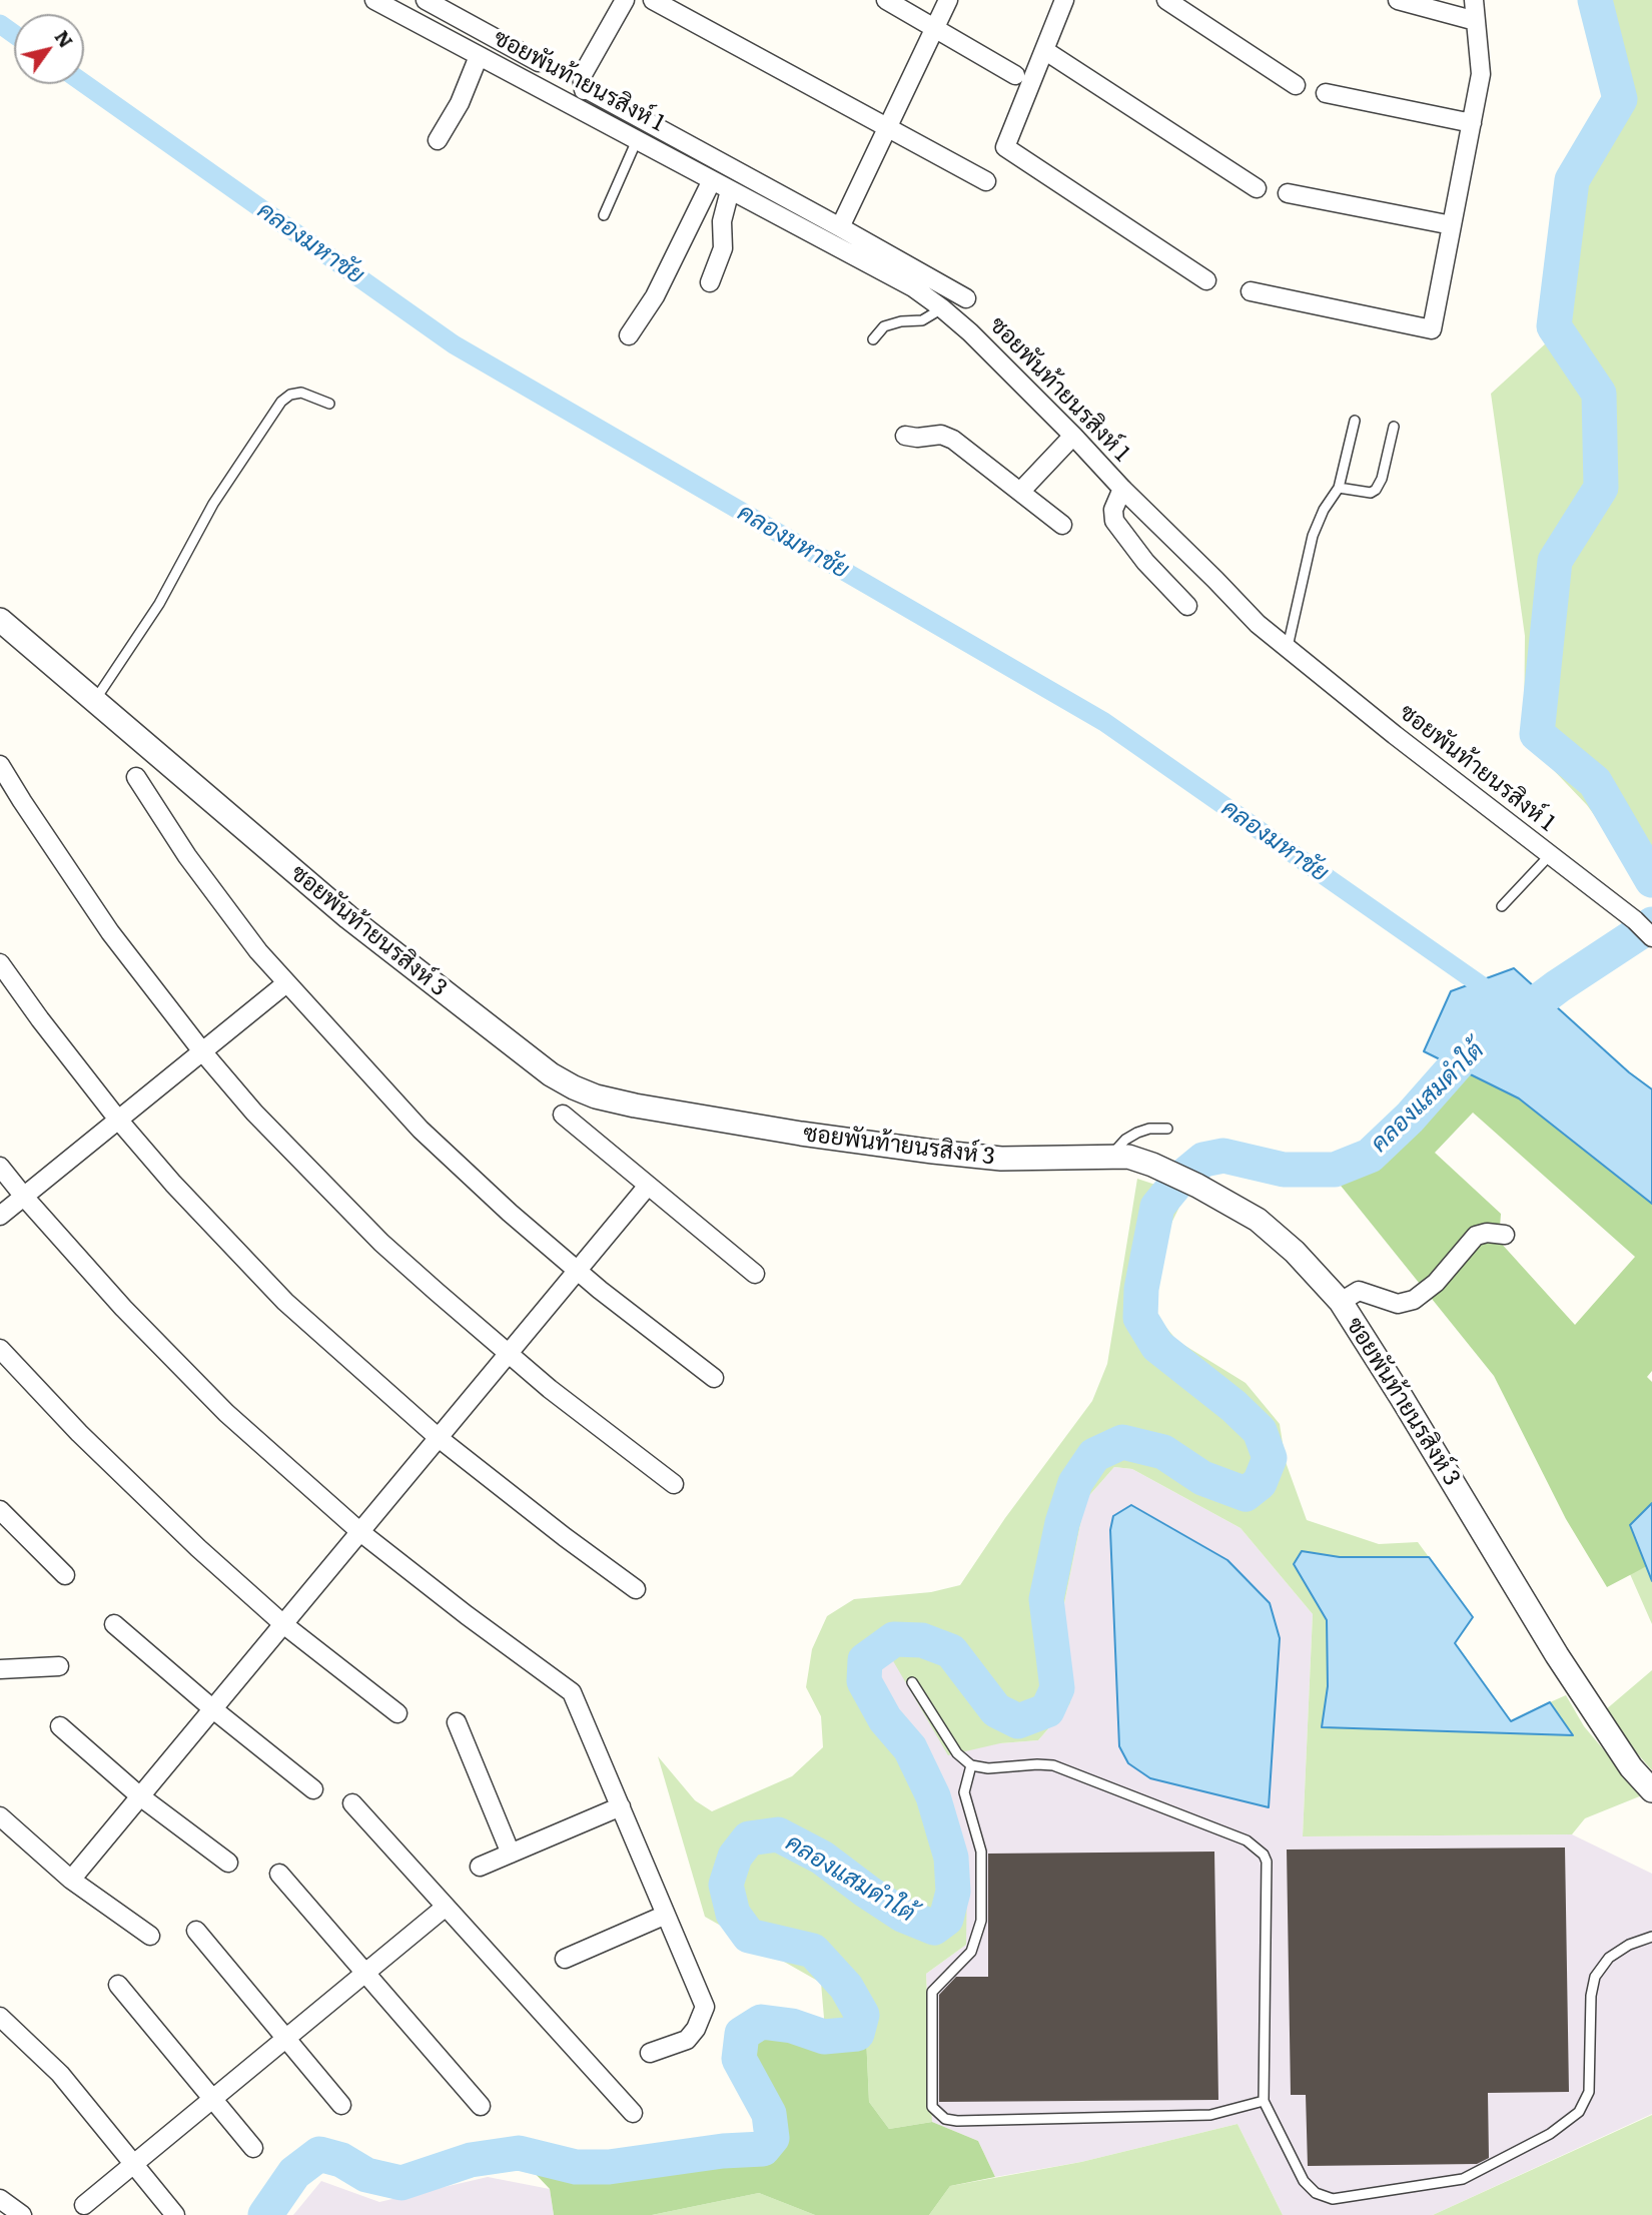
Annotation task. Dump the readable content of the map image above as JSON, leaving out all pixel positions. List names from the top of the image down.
{
  "streets": {
    "street": ["ซอยพันท้ายนรสิงห์ 1", "ซอยพันท้ายนรสิงห์ 3"]
  },
  "water": ["คลองมหาชัย", "คลองแสมดำใต้"],
  "north": "top right"
}
